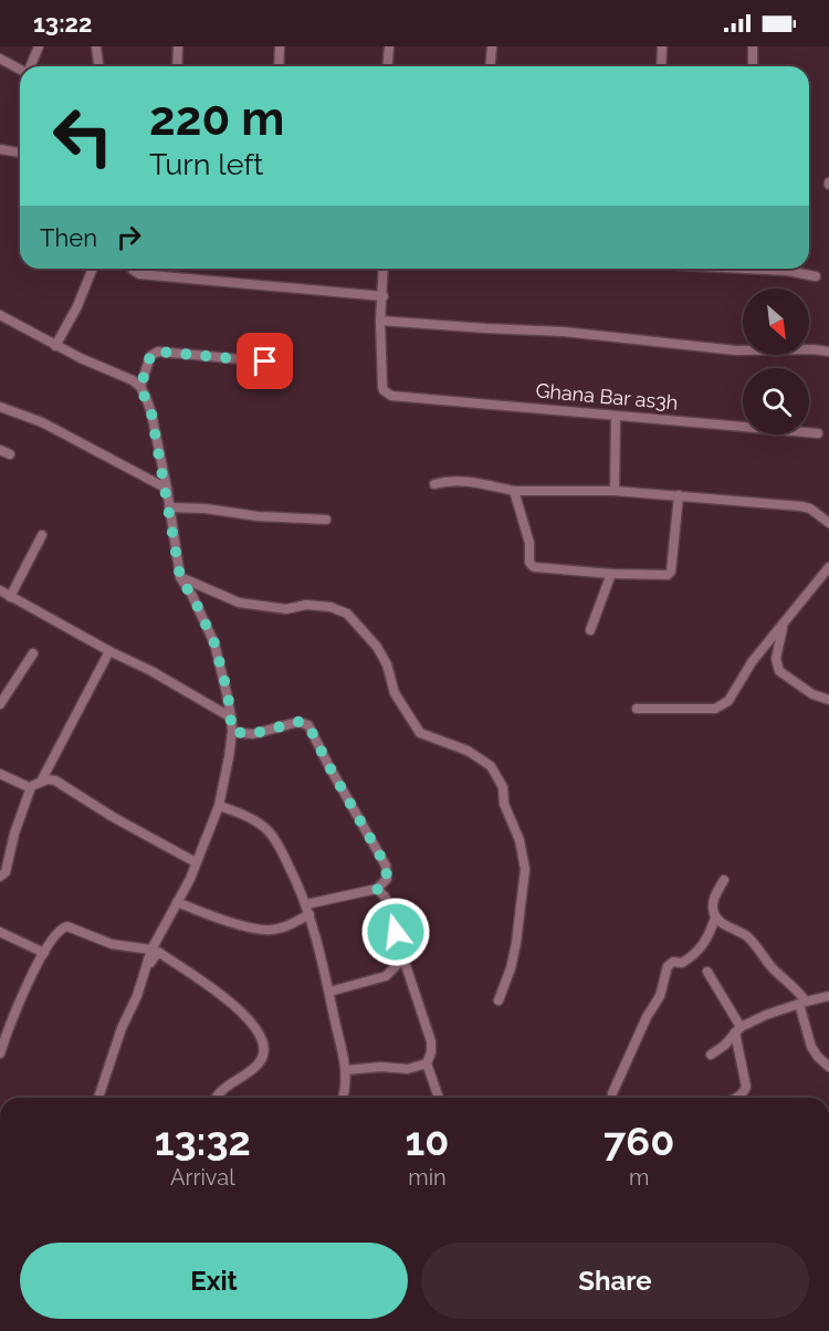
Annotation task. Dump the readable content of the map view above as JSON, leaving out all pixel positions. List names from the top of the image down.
{
  "streets": {
    "street": ["Ghana Bar as3h"]
  },
  "north": "bottom right",
  "page": {
    "status": "13:22",
    "turn": ["220 m", "Turn left"],
    "then": "Then",
    "eta": [
      "13:32",
      "Arrival",
      "10",
      "min",
      "760",
      "m"
    ],
    "buttons": ["Exit", "Share"]
  }
}
